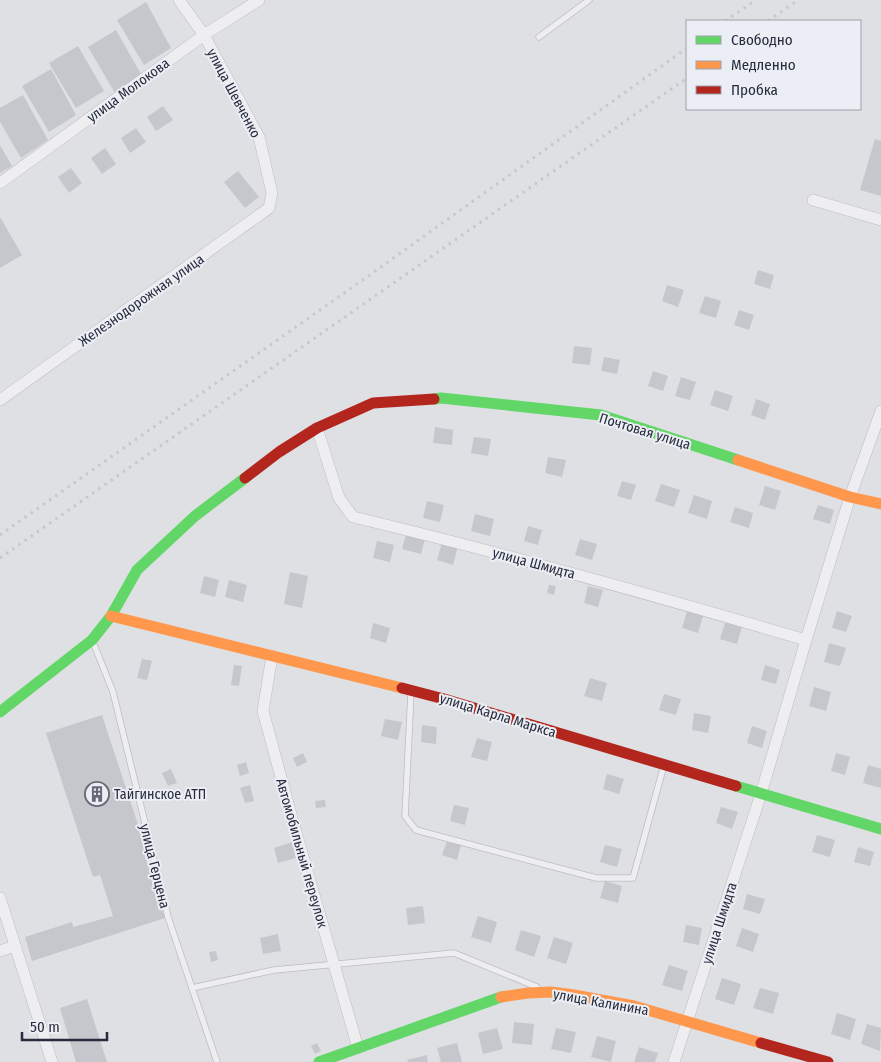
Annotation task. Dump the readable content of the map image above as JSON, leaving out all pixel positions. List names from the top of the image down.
{
  "streets": {
    "street": [
      "улица Молокова",
      "улица Шевченко",
      "Железнодорожная улица",
      "Почтовая улица",
      "улица Шмидта",
      "улица Карла Маркса",
      "Автомобильный переулок",
      "улица Калинина"
    ],
    "lane": ["улица Герцена"]
  },
  "crossings": [
    ["улица Молокова", "улица Шевченко"],
    ["улица Шевченко", "Железнодорожная улица"],
    ["Почтовая улица", "улица Шмидта"],
    ["Почтовая улица", "улица Карла Маркса"],
    ["Почтовая улица", "улица Герцена"],
    ["улица Шмидта", "улица Карла Маркса"],
    ["улица Шмидта", "улица Калинина"],
    ["улица Карла Маркса", "Автомобильный переулок"],
    ["Автомобильный переулок", "улица Калинина"]
  ],
  "places": {
    "building": ["Тайгинское АТП"]
  },
  "legend": ["Свободно", "Медленно", "Пробка"],
  "scale_bar": "50 m"
}
